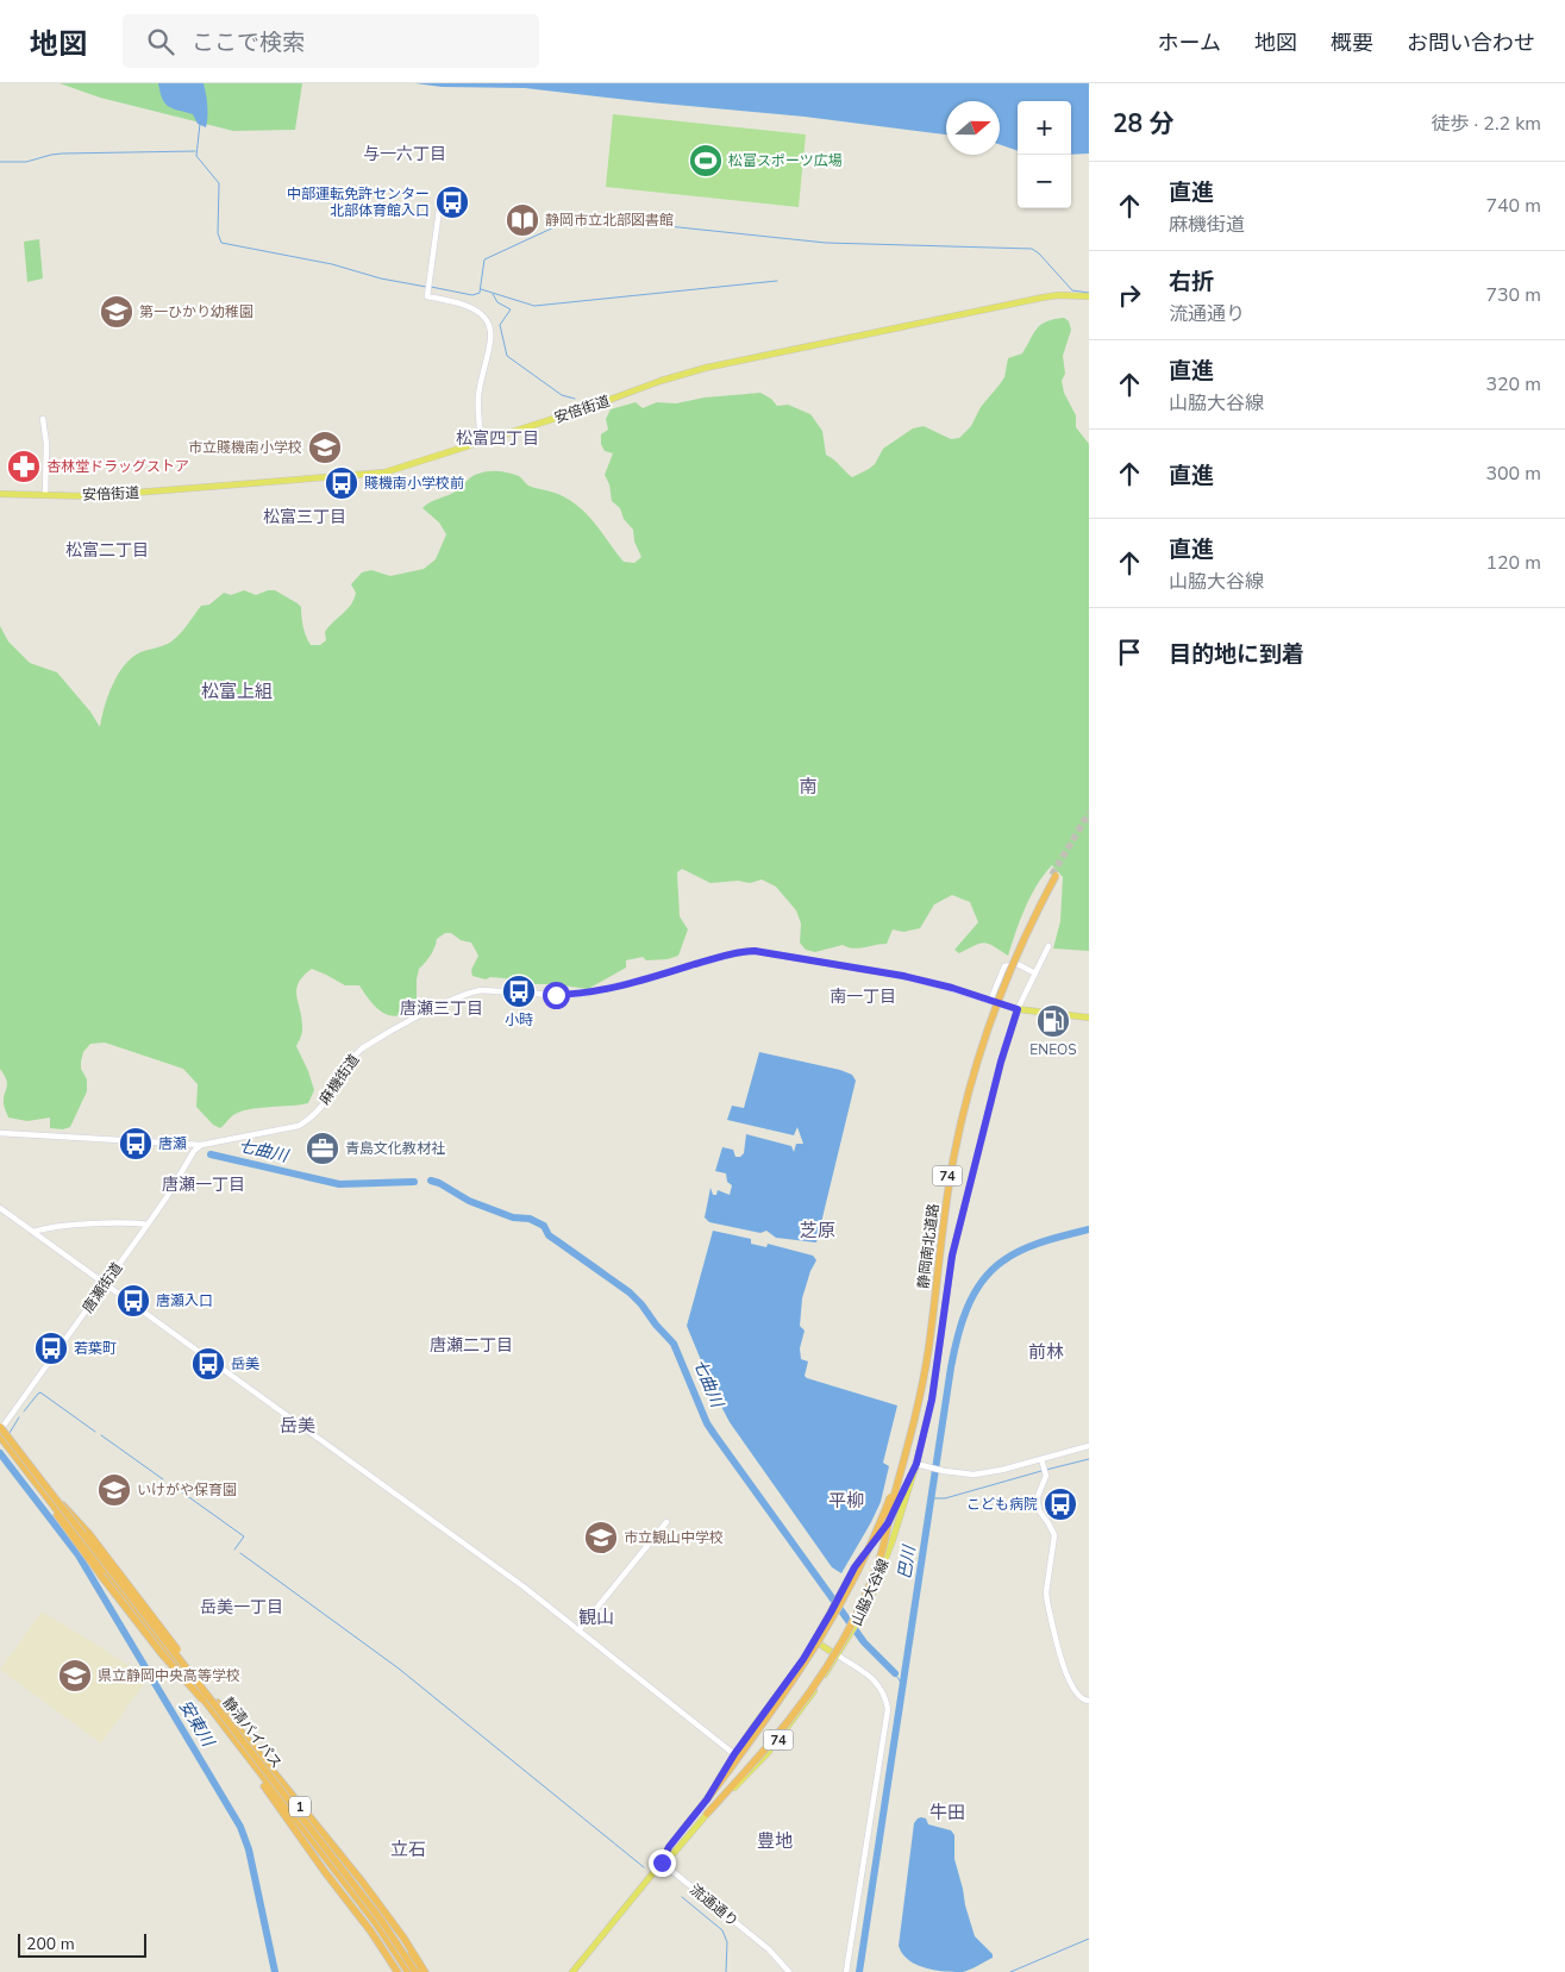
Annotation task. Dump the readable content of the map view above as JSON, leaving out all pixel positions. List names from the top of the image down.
{
  "streets": {
    "highway": [
      "74",
      "静岡南北道路",
      "静清バイパス",
      "1"
    ],
    "main road": ["安倍街道", "麻機街道", "山脇大谷線"],
    "street": ["唐瀬街道", "流通通り"]
  },
  "crossings": [
    ["麻機街道", "74"],
    ["麻機街道", "唐瀬街道"],
    ["74", "静岡南北道路"],
    ["74", "山脇大谷線"],
    ["74", "流通通り"],
    ["唐瀬街道", "静清バイパス"],
    ["唐瀬街道", "1"],
    ["静清バイパス", "1"]
  ],
  "districts": [
    "与一六丁目",
    "松富四丁目",
    "松富三丁目",
    "松富二丁目",
    "松富上組",
    "南",
    "南一丁目",
    "唐瀬三丁目",
    "唐瀬一丁目",
    "芝原",
    "唐瀬二丁目",
    "前林",
    "岳美",
    "平柳",
    "岳美一丁目",
    "観山",
    "牛田",
    "豊地",
    "立石"
  ],
  "water": ["七曲川", "巴川", "安東川"],
  "places": {
    "sports": ["松富スポーツ広場"],
    "bus stop": [
      "中部運転免許センター 北部体育館入口",
      "賤機南小学校前",
      "小時",
      "唐瀬",
      "唐瀬入口",
      "若葉町",
      "岳美",
      "こども病院"
    ],
    "library": ["静岡市立北部図書館"],
    "school or university": [
      "第一ひかり幼稚園",
      "市立賤機南小学校",
      "いけがや保育園",
      "市立観山中学校",
      "県立静岡中央高等学校"
    ],
    "pharmacy": ["杏林堂ドラッグストア"],
    "fuel station": ["ENEOS"],
    "office": ["青島文化教材社"]
  },
  "scale_bar": "200 m",
  "north": "right",
  "page": {
    "header": "地図",
    "search": "ここで検索",
    "nav": [
      "ホーム",
      "地図",
      "概要",
      "お問い合わせ"
    ],
    "heading": ["28 分", "徒歩 · 2.2 km"],
    "map_buttons": ["+", "−"],
    "list": [
      ["直進", "麻機街道", "740 m"],
      ["右折", "流通通り", "730 m"],
      ["直進", "山脇大谷線", "320 m"],
      ["直進", "300 m"],
      ["直進", "山脇大谷線", "120 m"],
      "目的地に到着"
    ],
    "scale": "200 m"
  }
}
